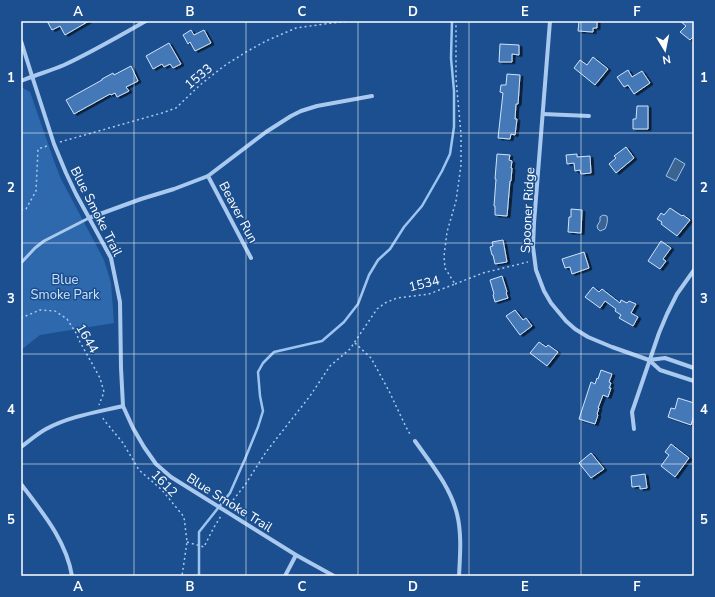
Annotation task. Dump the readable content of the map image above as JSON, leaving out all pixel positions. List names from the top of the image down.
{
  "streets": {
    "street": ["Spooner Ridge", "Blue Smoke Trail", "Beaver Run"],
    "path": [
      "1533",
      "1534",
      "1644",
      "1612"
    ]
  },
  "crossings": [
    ["1533", "Blue Smoke Trail"],
    ["1644", "1612"]
  ],
  "parks": ["Blue Smoke Park"],
  "north": "bottom",
  "grid": {
    "columns": [
      "A",
      "B",
      "C",
      "D",
      "E",
      "F"
    ],
    "rows": [
      "1",
      "2",
      "3",
      "4",
      "5"
    ]
  }
}
